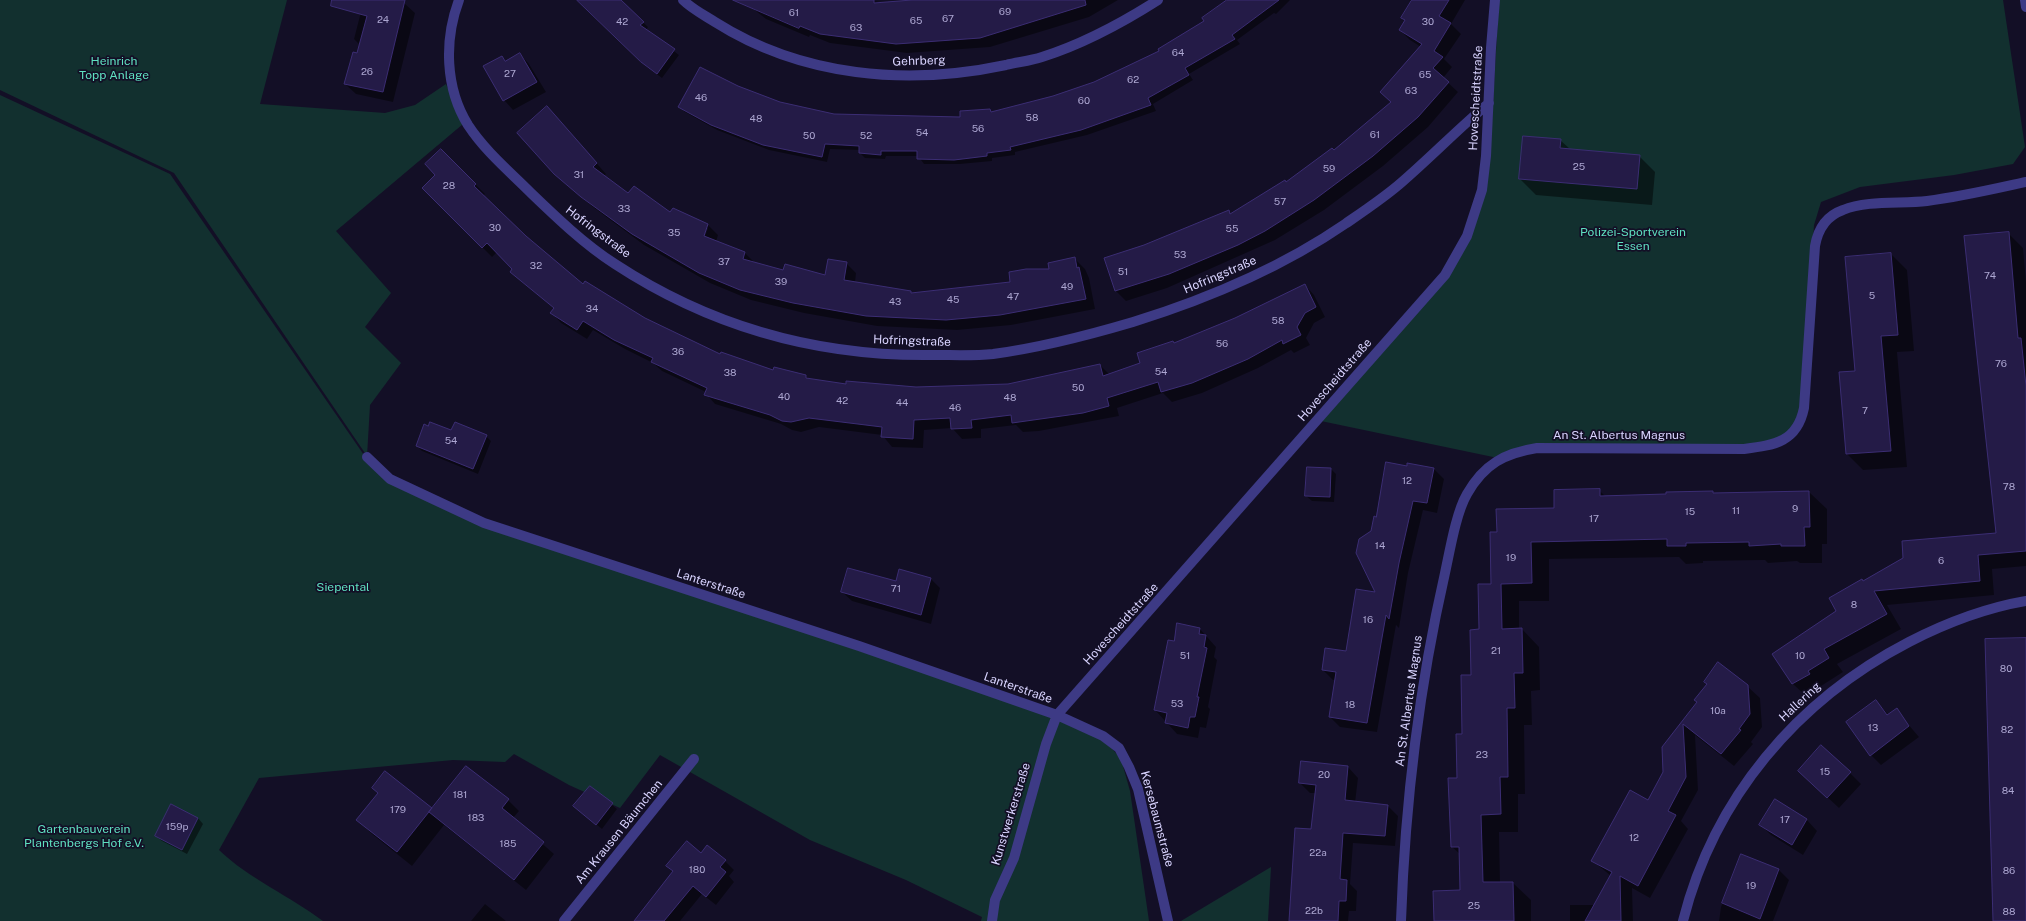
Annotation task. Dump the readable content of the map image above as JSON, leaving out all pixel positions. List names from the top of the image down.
{
  "streets": {
    "street": [
      "Gehrberg",
      "Hovescheidtstraße",
      "Hofringstraße",
      "An St. Albertus Magnus",
      "Lanterstraße",
      "Hallering",
      "Kunstwerkerstraße",
      "Kersebaumstraße",
      "Am Krausen Bäumchen"
    ]
  },
  "crossings": [
    ["Hovescheidtstraße", "Hofringstraße"],
    ["Hovescheidtstraße", "Lanterstraße"],
    ["Hovescheidtstraße", "Kunstwerkerstraße"],
    ["Hovescheidtstraße", "Kersebaumstraße"],
    ["Lanterstraße", "Kunstwerkerstraße"],
    ["Lanterstraße", "Kersebaumstraße"],
    ["Kunstwerkerstraße", "Kersebaumstraße"]
  ],
  "parks": [
    "Heinrich Topp Anlage",
    "Polizei-Sportverein Essen",
    "Siepental",
    "Gartenbauverein Plantenbergs Hof e.V."
  ],
  "house_numbers": [
    "69",
    "61",
    "67",
    "24",
    "65",
    "42",
    "30",
    "63",
    "64",
    "26",
    "27",
    "65",
    "62",
    "63",
    "46",
    "60",
    "58",
    "48",
    "56",
    "54",
    "61",
    "50",
    "52",
    "25",
    "59",
    "31",
    "28",
    "57",
    "33",
    "30",
    "55",
    "35",
    "53",
    "37",
    "32",
    "51",
    "74",
    "39",
    "49",
    "5",
    "47",
    "45",
    "43",
    "34",
    "58",
    "56",
    "36",
    "76",
    "54",
    "38",
    "50",
    "40",
    "48",
    "42",
    "44",
    "46",
    "7",
    "54",
    "12",
    "78",
    "9",
    "11",
    "15",
    "17",
    "14",
    "19",
    "6",
    "71",
    "8",
    "16",
    "21",
    "51",
    "10",
    "80",
    "53",
    "18",
    "10a",
    "13",
    "82",
    "23",
    "15",
    "20",
    "84",
    "181",
    "179",
    "183",
    "17",
    "159p",
    "12",
    "185",
    "22a",
    "180",
    "86",
    "19",
    "25",
    "22b",
    "88"
  ]
}
